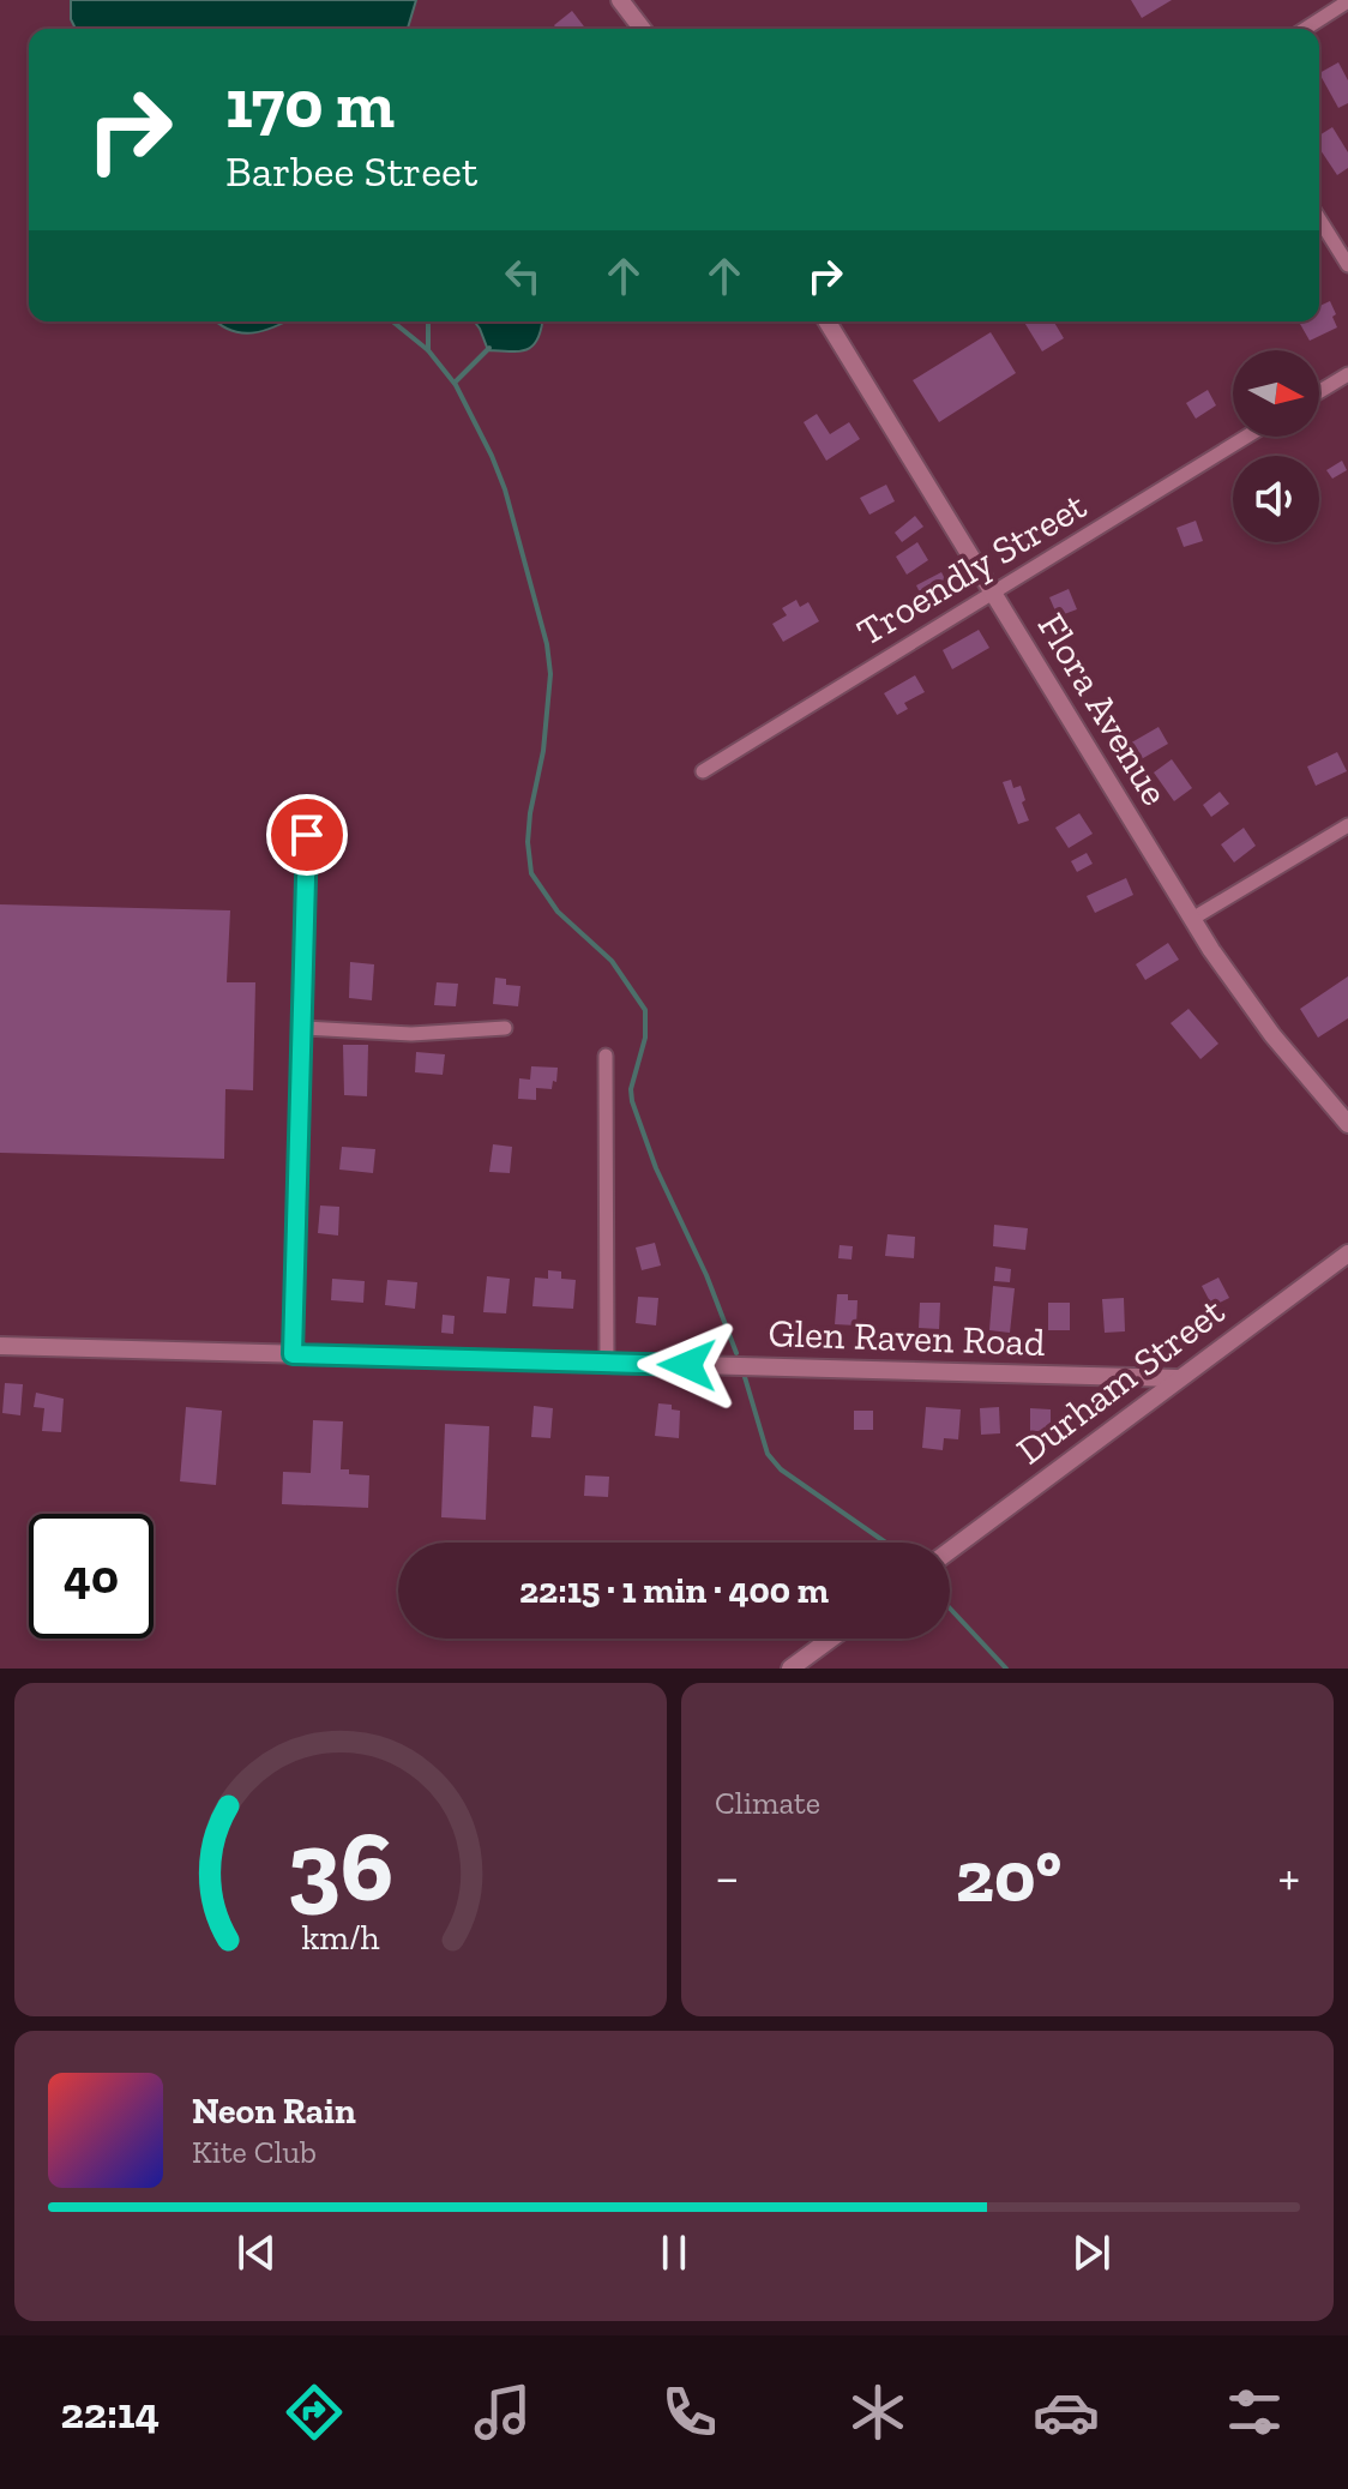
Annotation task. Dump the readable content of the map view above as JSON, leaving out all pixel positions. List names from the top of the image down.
{
  "streets": {
    "street": [
      "Troendly Street",
      "Flora Avenue",
      "Glen Raven Road",
      "Durham Street"
    ]
  },
  "crossings": [
    ["Troendly Street", "Flora Avenue"],
    ["Glen Raven Road", "Durham Street"]
  ],
  "north": "right",
  "page": {
    "turn": ["170 m", "Barbee Street"],
    "limit": "40",
    "trip": "22:15 · 1 min · 400 m",
    "tile": "Climate",
    "heat": ["−", "20°", "+"],
    "song": ["Neon Rain", "Kite Club"],
    "tabs": "22:14",
    "gauge": ["36", "km/h"]
  }
}
